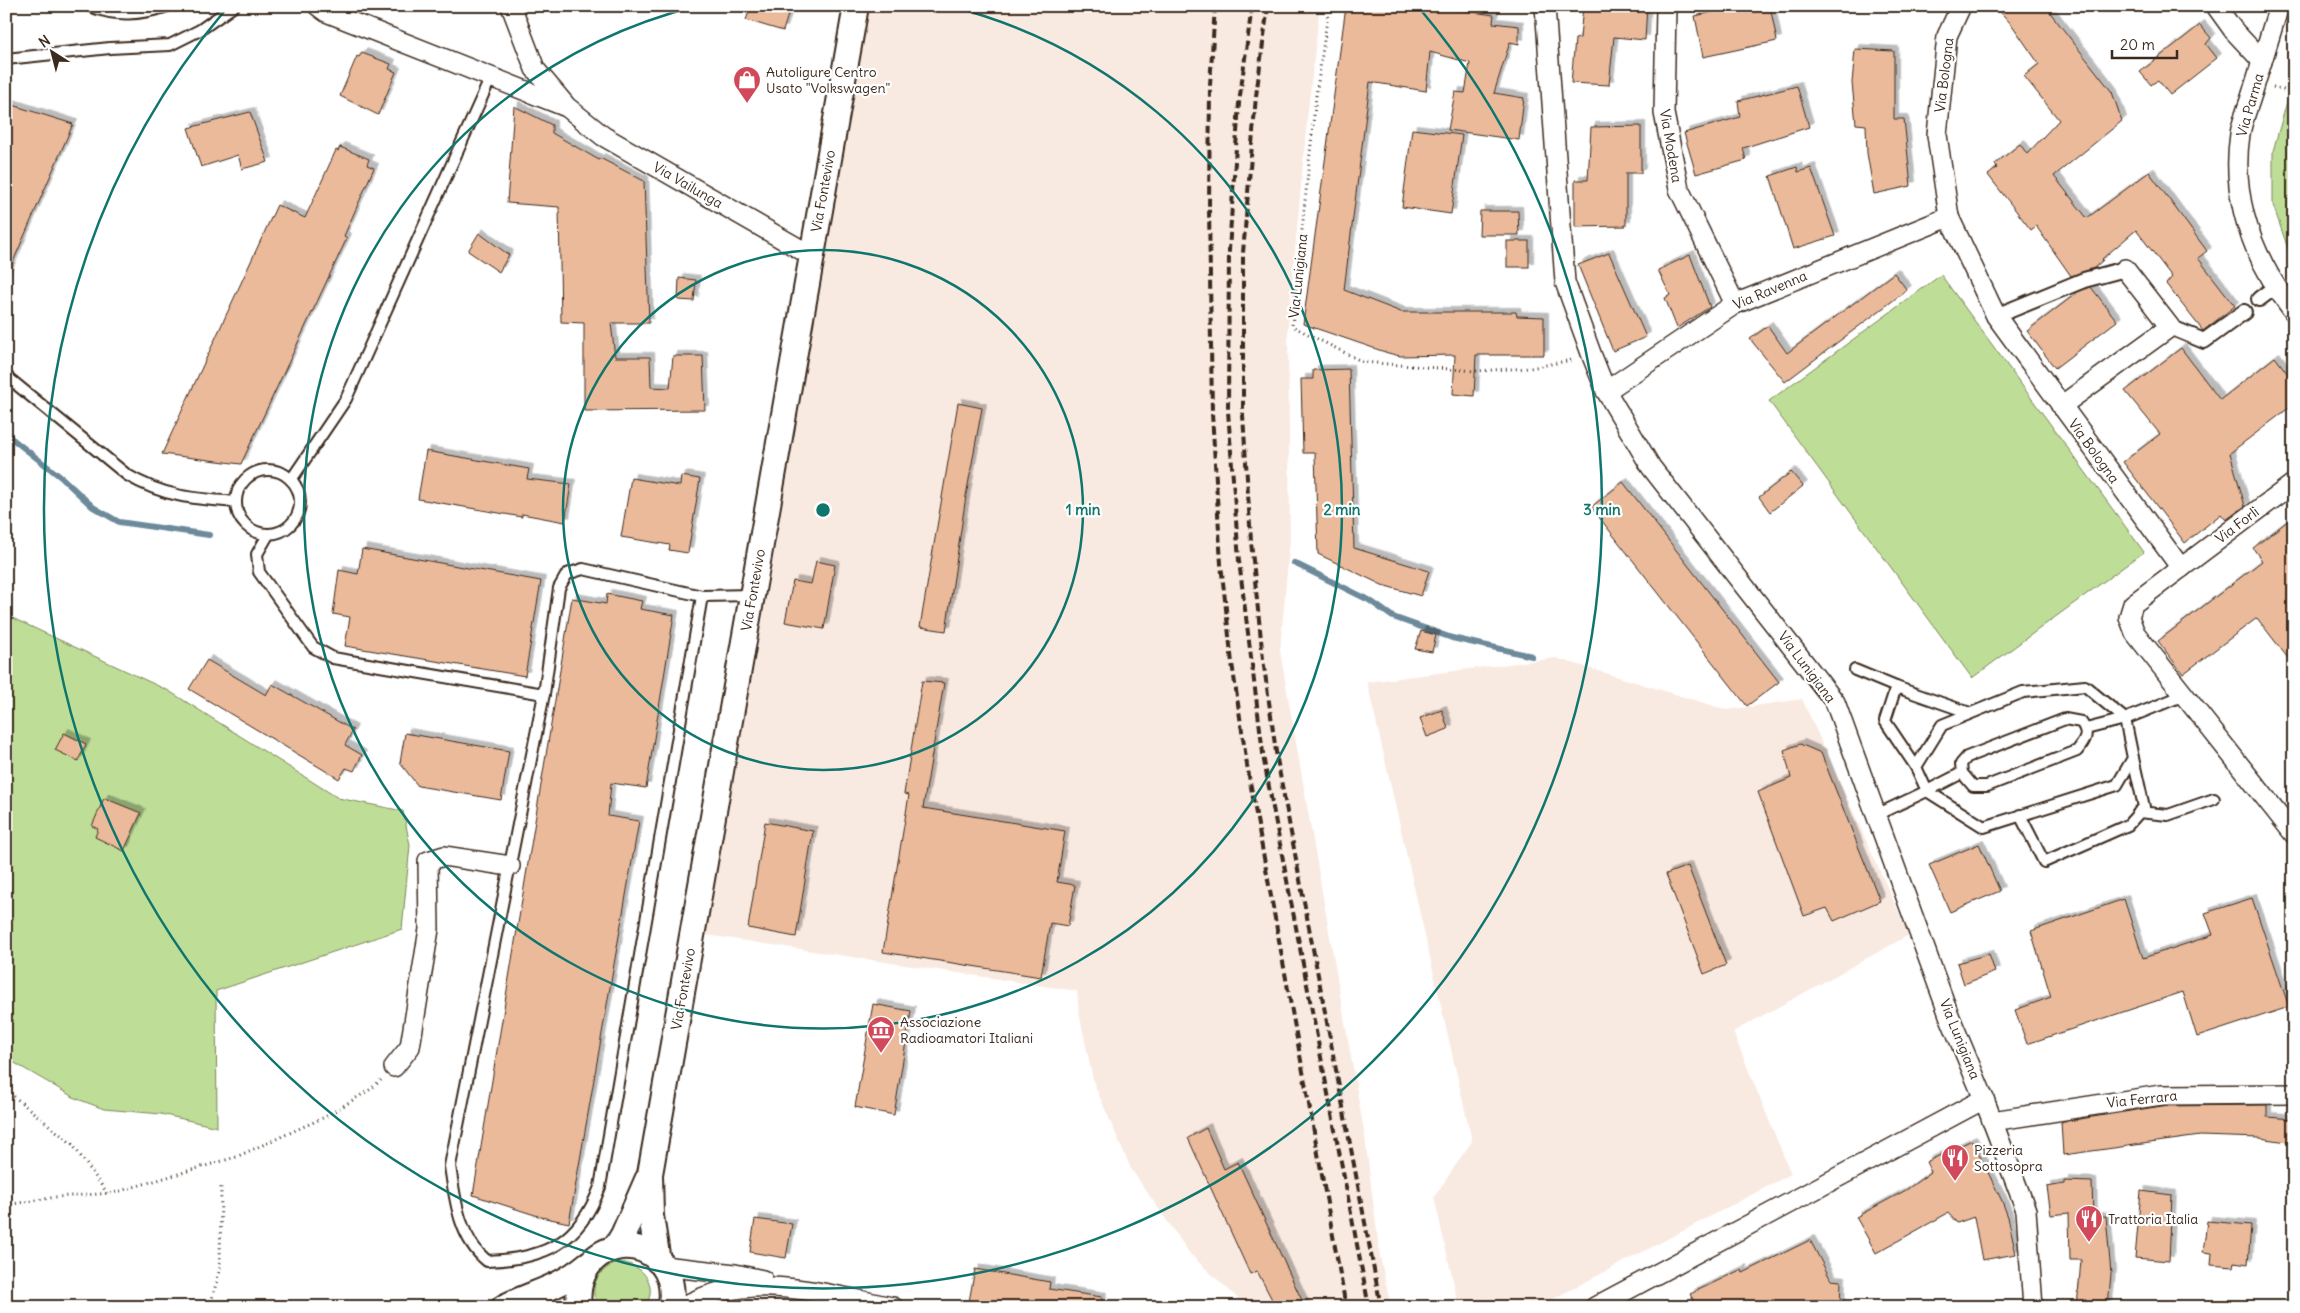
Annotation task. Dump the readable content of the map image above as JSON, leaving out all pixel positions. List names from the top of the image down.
{
  "streets": {
    "street": [
      "Via Bologna",
      "Via Parma",
      "Via Modena",
      "Via Vailunga",
      "Via Fontevivo",
      "Via Lunigiana",
      "Via Ravenna",
      "Via Forlì",
      "Via Ferrara"
    ]
  },
  "crossings": [
    ["Via Bologna", "Via Ravenna"],
    ["Via Bologna", "Via Forlì"],
    ["Via Modena", "Via Ravenna"],
    ["Via Vailunga", "Via Fontevivo"],
    ["Via Lunigiana", "Via Ravenna"],
    ["Via Lunigiana", "Via Ferrara"]
  ],
  "places": {
    "shop": ["Autoligure Centro Usato \"Volkswagen\""],
    "museum": ["Associazione Radioamatori Italiani"],
    "restaurant": ["Pizzeria Sottosopra", "Trattoria Italia"]
  },
  "scale_bar": "20 m",
  "north": "top left",
  "rings": ["1 min", "2 min", "3 min"]
}
